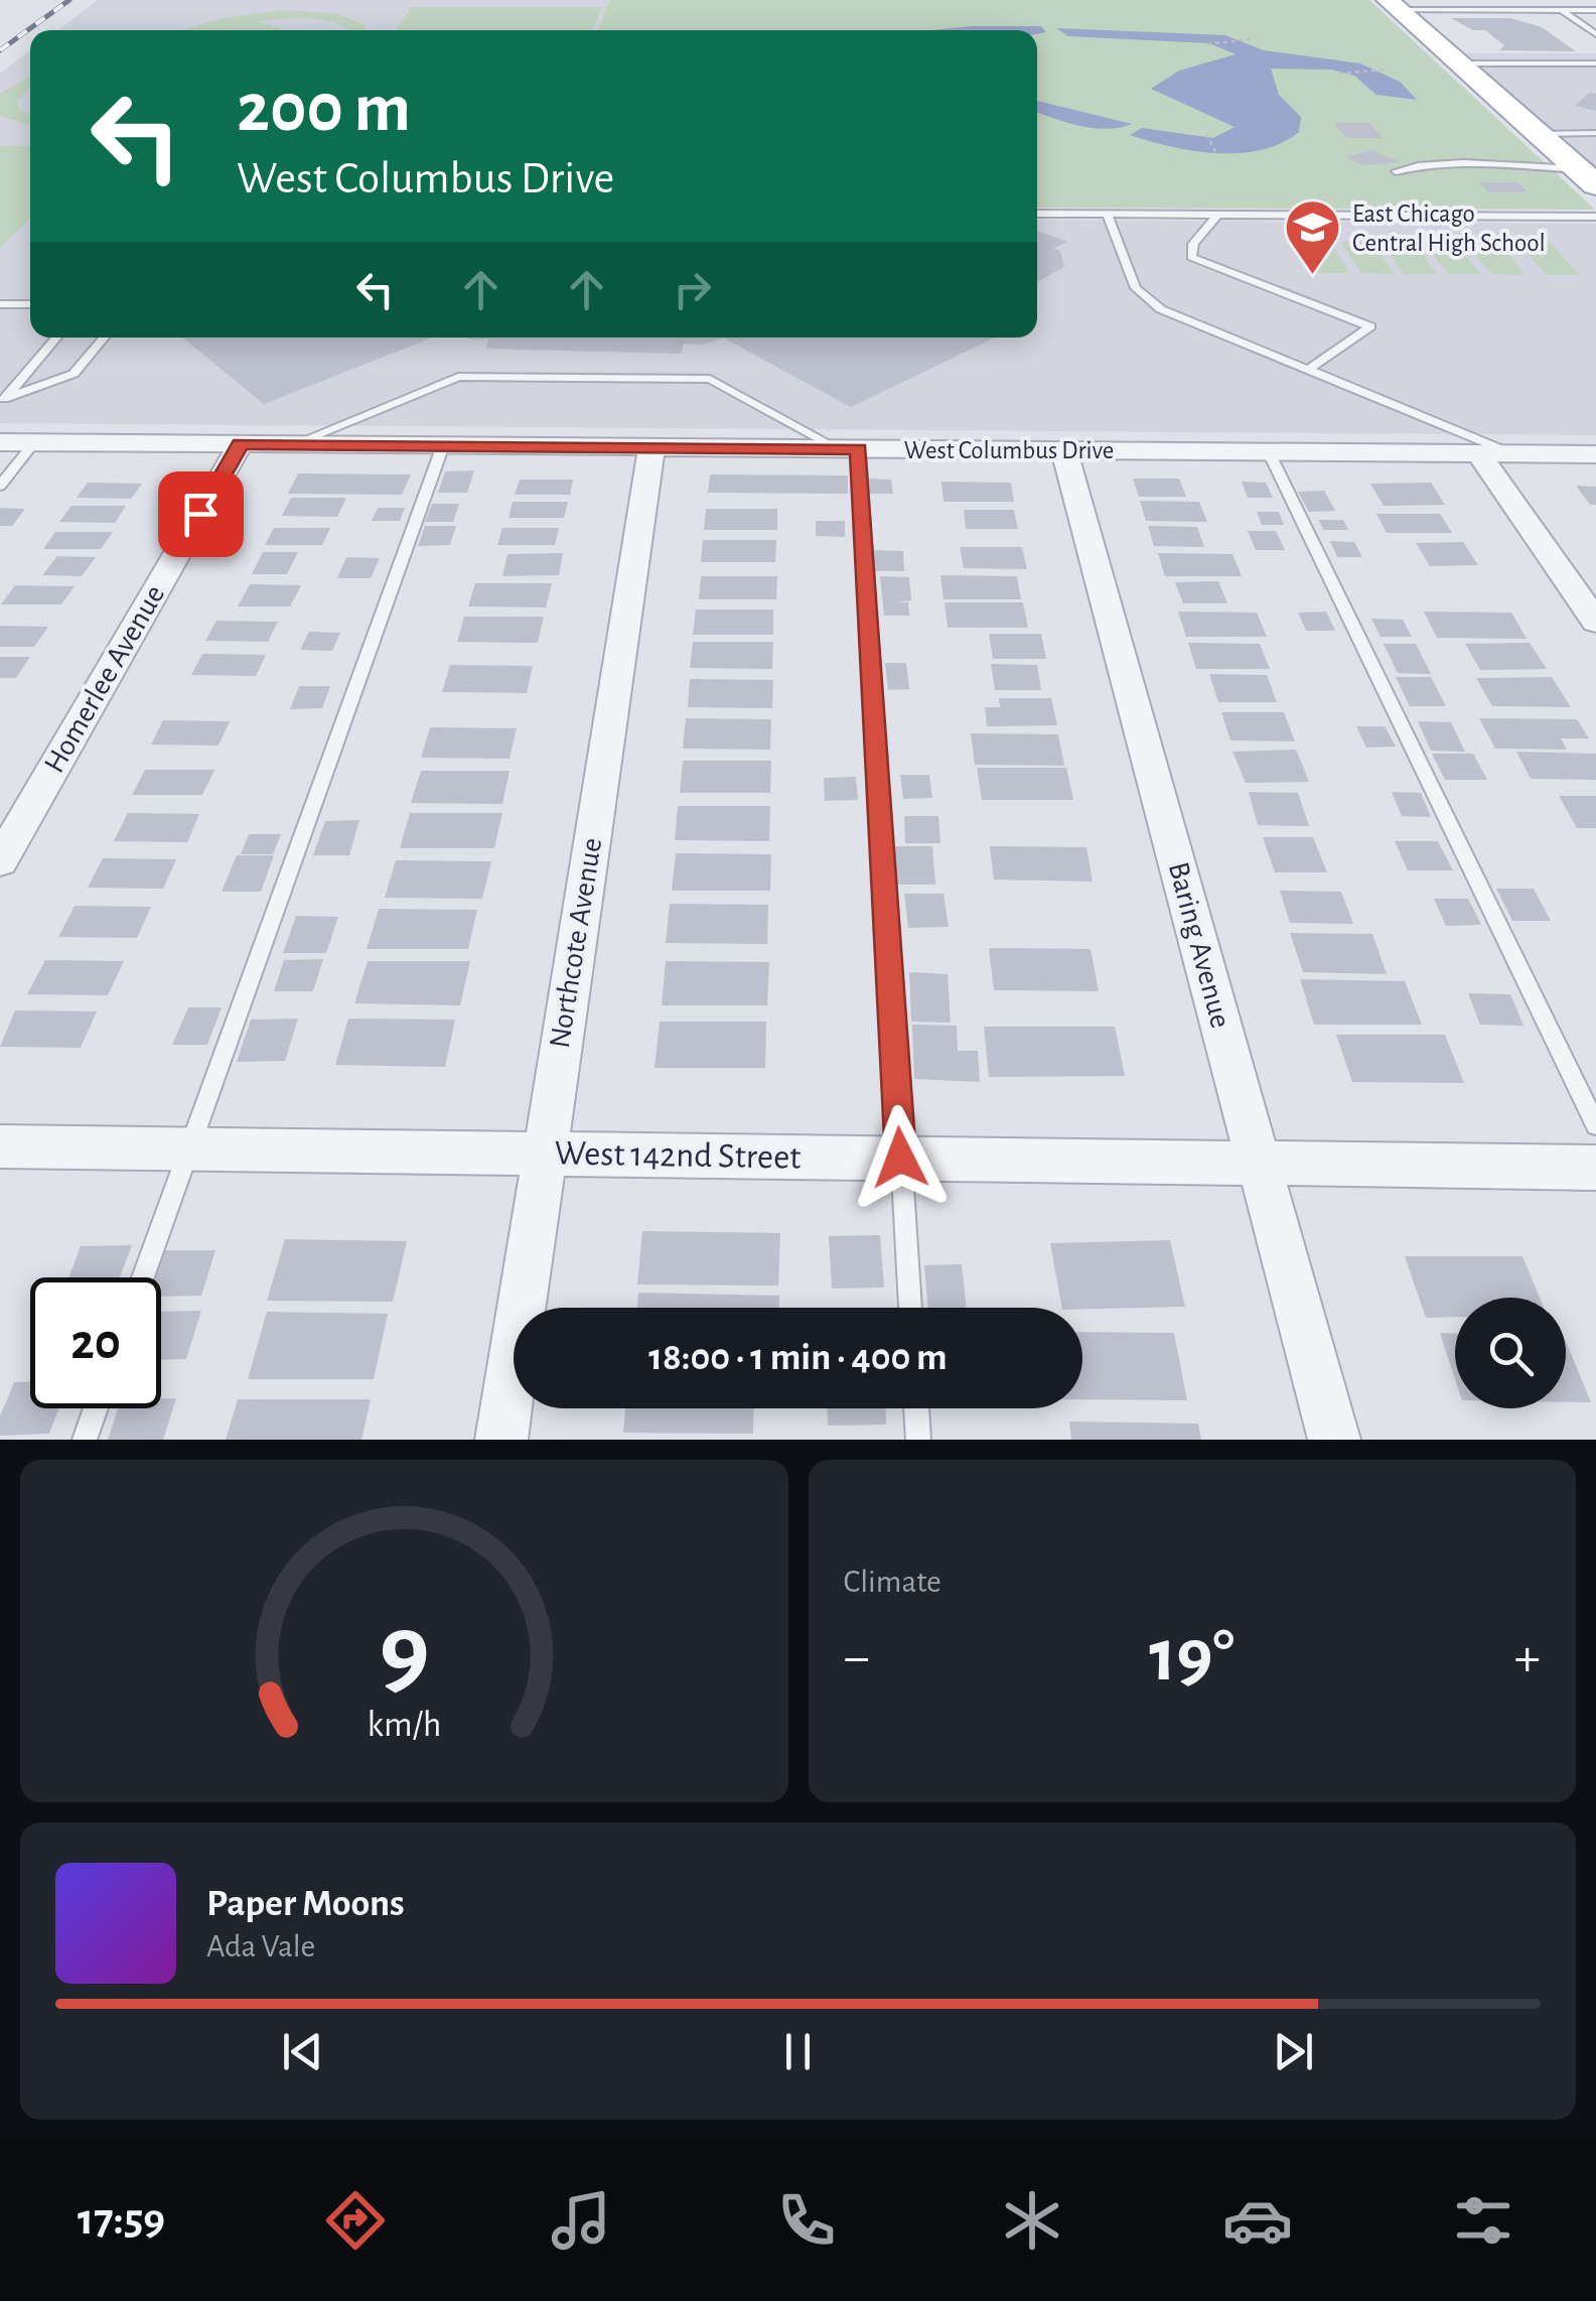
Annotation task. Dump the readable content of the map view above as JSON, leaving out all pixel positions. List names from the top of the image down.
{
  "streets": {
    "street": [
      "West Columbus Drive",
      "Homerlee Avenue",
      "Northcote Avenue",
      "Baring Avenue",
      "West 142nd Street"
    ]
  },
  "crossings": [
    ["West Columbus Drive", "Homerlee Avenue"],
    ["West Columbus Drive", "Northcote Avenue"],
    ["West Columbus Drive", "Baring Avenue"],
    ["Northcote Avenue", "West 142nd Street"],
    ["Baring Avenue", "West 142nd Street"]
  ],
  "places": {
    "school or university": ["East Chicago Central High School"]
  },
  "page": {
    "turn": ["200 m", "West Columbus Drive"],
    "limit": "20",
    "trip": "18:00 · 1 min · 400 m",
    "tile": "Climate",
    "heat": ["−", "19°", "+"],
    "song": ["Paper Moons", "Ada Vale"],
    "tabs": "17:59",
    "gauge": ["9", "km/h"]
  }
}
